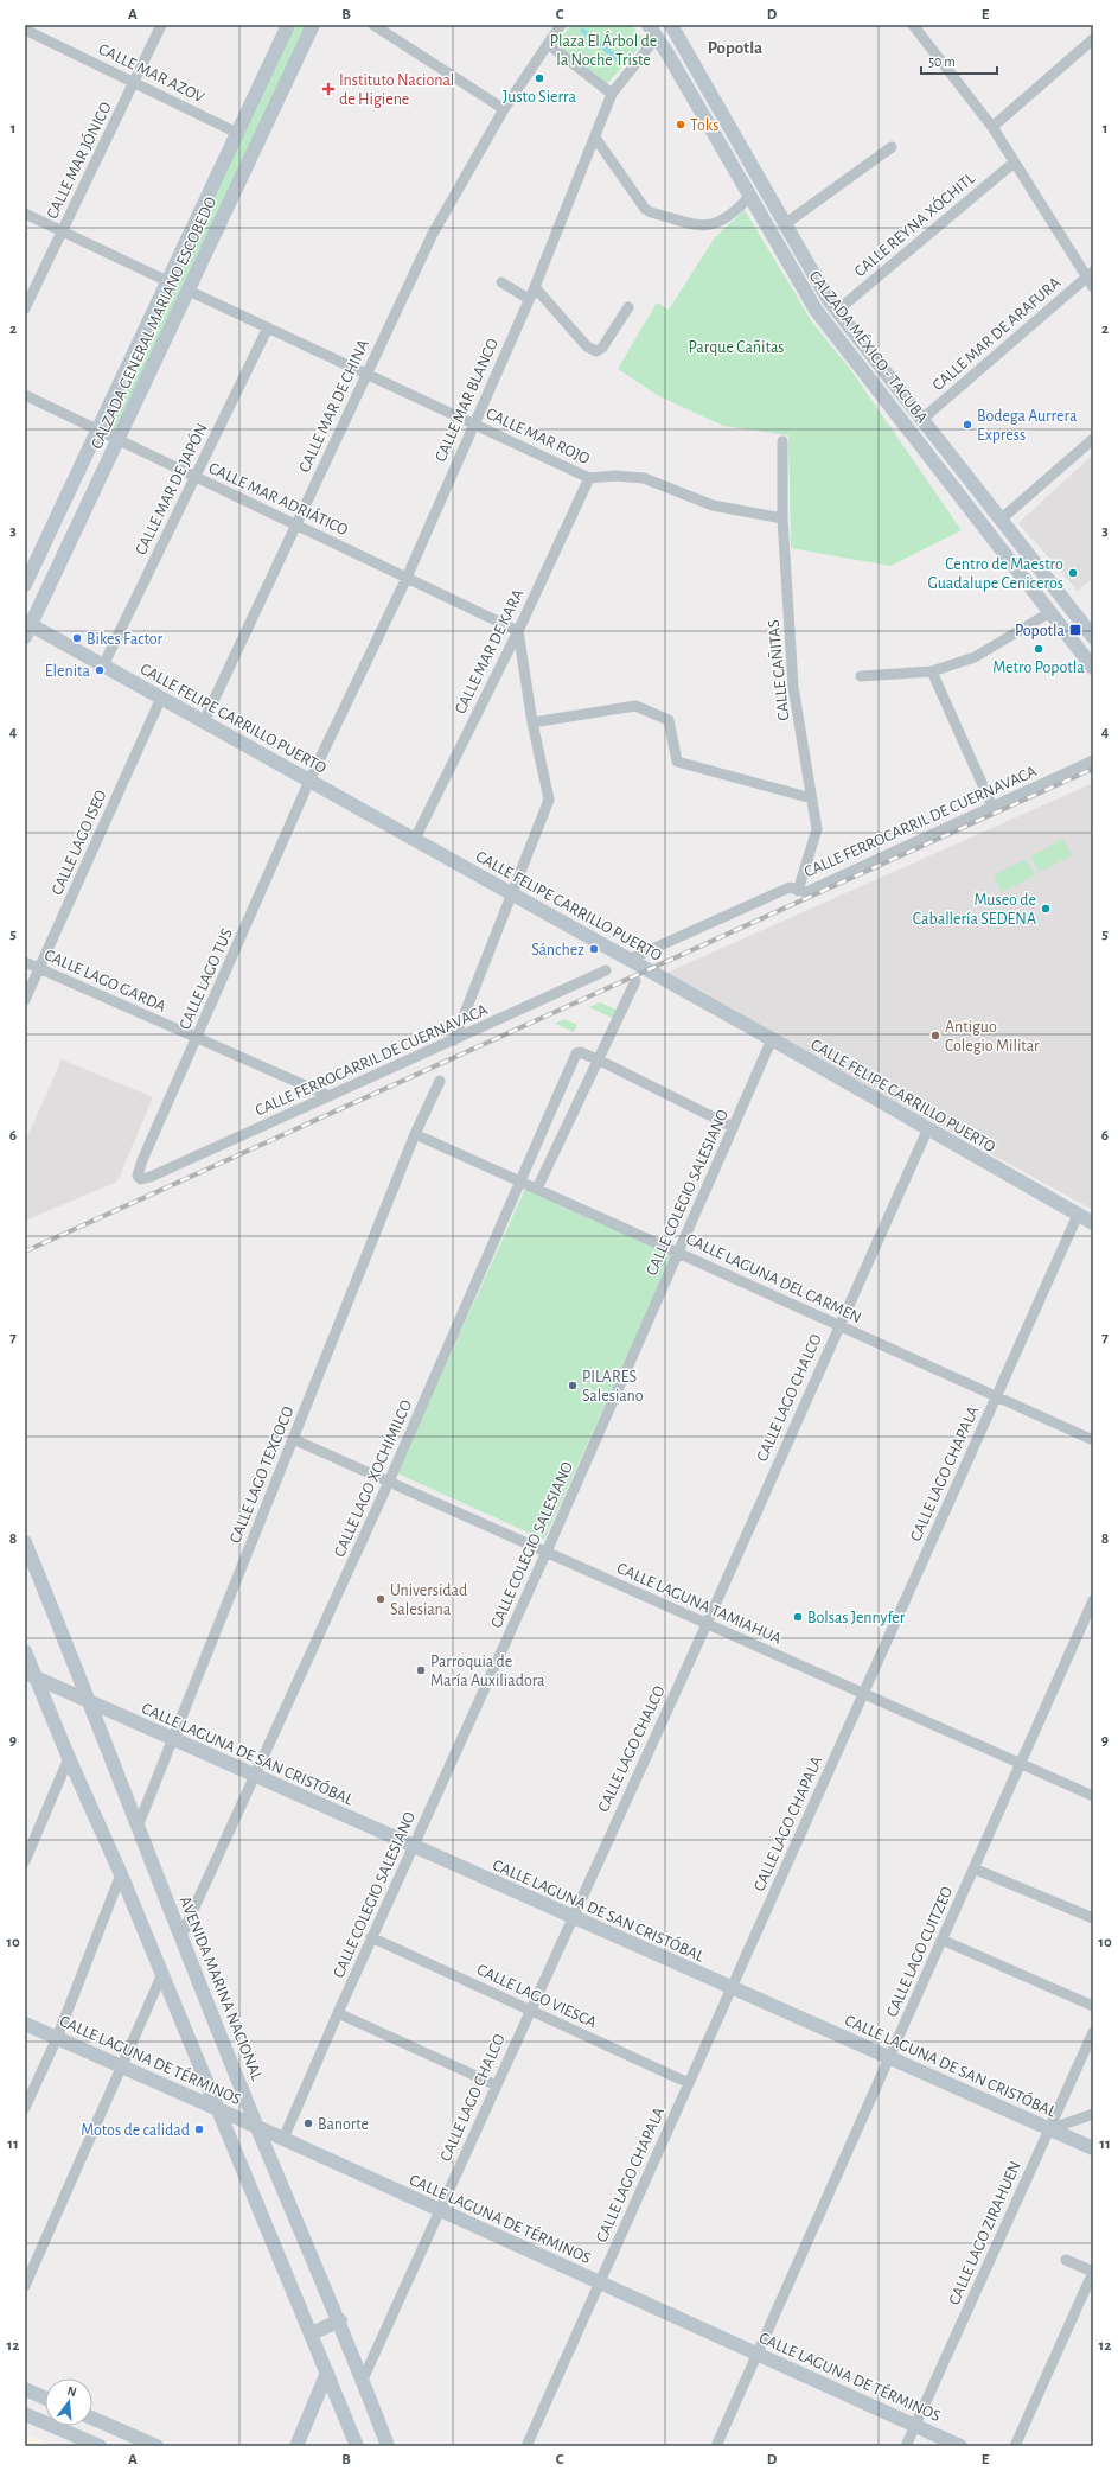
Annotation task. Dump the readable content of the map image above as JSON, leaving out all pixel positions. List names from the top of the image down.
{
  "streets": {
    "main road": [
      "CALZADA GENERAL MARIANO ESCOBEDO",
      "CALZADA MÉXICO - TACUBA",
      "CALLE FELIPE CARRILLO PUERTO",
      "CALLE LAGUNA DE SAN CRISTÓBAL",
      "AVENIDA MARINA NACIONAL",
      "CALLE LAGUNA DE TÉRMINOS"
    ],
    "street": [
      "CALLE MAR AZOV",
      "CALLE MAR JÓNICO",
      "CALLE REYNA XÓCHITL",
      "CALLE MAR DE ARAFURA",
      "CALLE MAR BLANCO",
      "CALLE MAR DE CHINA",
      "CALLE MAR ROJO",
      "CALLE MAR DE JAPÓN",
      "CALLE MAR ADRIÁTICO",
      "CALLE MAR DE KARA",
      "CALLE CAÑITAS",
      "CALLE FERROCARRIL DE CUERNAVACA",
      "CALLE LAGO ISEO",
      "CALLE LAGO TUS",
      "CALLE LAGO GARDA",
      "CALLE COLEGIO SALESIANO",
      "CALLE LAGUNA DEL CARMEN",
      "CALLE LAGO CHALCO",
      "CALLE LAGO CHAPALA",
      "CALLE LAGO TEXCOCO",
      "CALLE LAGO XOCHIMILCO",
      "CALLE LAGUNA TAMIAHUA",
      "CALLE LAGO CUITZEO",
      "CALLE LAGO VIESCA",
      "CALLE LAGO ZIRAHUEN"
    ]
  },
  "crossings": [
    ["CALLE MAR AZOV", "CALLE MAR JÓNICO"],
    ["CALLE MAR AZOV", "CALZADA GENERAL MARIANO ESCOBEDO"],
    ["CALLE REYNA XÓCHITL", "CALZADA MÉXICO - TACUBA"],
    ["CALZADA GENERAL MARIANO ESCOBEDO", "CALLE MAR ROJO"],
    ["CALZADA GENERAL MARIANO ESCOBEDO", "CALLE MAR ADRIÁTICO"],
    ["CALZADA GENERAL MARIANO ESCOBEDO", "CALLE FELIPE CARRILLO PUERTO"],
    ["CALLE MAR DE ARAFURA", "CALZADA MÉXICO - TACUBA"],
    ["CALZADA MÉXICO - TACUBA", "CALLE MAR BLANCO"],
    ["CALLE MAR BLANCO", "CALLE MAR ROJO"],
    ["CALLE MAR BLANCO", "CALLE MAR ADRIÁTICO"],
    ["CALLE MAR BLANCO", "CALLE FELIPE CARRILLO PUERTO"],
    ["CALLE MAR BLANCO", "CALLE LAGO TUS"],
    ["CALLE MAR DE CHINA", "CALLE MAR ROJO"],
    ["CALLE MAR DE CHINA", "CALLE MAR ADRIÁTICO"],
    ["CALLE MAR DE CHINA", "CALLE FELIPE CARRILLO PUERTO"],
    ["CALLE MAR ROJO", "CALLE MAR DE JAPÓN"],
    ["CALLE MAR ROJO", "CALLE MAR DE KARA"],
    ["CALLE MAR ROJO", "CALLE CAÑITAS"],
    ["CALLE MAR DE JAPÓN", "CALLE MAR ADRIÁTICO"],
    ["CALLE MAR DE JAPÓN", "CALLE FELIPE CARRILLO PUERTO"],
    ["CALLE MAR ADRIÁTICO", "CALLE MAR DE KARA"],
    ["CALLE MAR DE KARA", "CALLE FELIPE CARRILLO PUERTO"],
    ["CALLE CAÑITAS", "CALLE FERROCARRIL DE CUERNAVACA"],
    ["CALLE FELIPE CARRILLO PUERTO", "CALLE FERROCARRIL DE CUERNAVACA"],
    ["CALLE FELIPE CARRILLO PUERTO", "CALLE LAGO ISEO"],
    ["CALLE FELIPE CARRILLO PUERTO", "CALLE LAGO TUS"],
    ["CALLE FELIPE CARRILLO PUERTO", "CALLE COLEGIO SALESIANO"],
    ["CALLE FELIPE CARRILLO PUERTO", "CALLE LAGO CHALCO"],
    ["CALLE FELIPE CARRILLO PUERTO", "CALLE LAGO CHAPALA"],
    ["CALLE FERROCARRIL DE CUERNAVACA", "CALLE LAGO TUS"],
    ["CALLE FERROCARRIL DE CUERNAVACA", "CALLE LAGO GARDA"],
    ["CALLE LAGO ISEO", "CALLE LAGO GARDA"],
    ["CALLE LAGO TUS", "CALLE LAGO GARDA"],
    ["CALLE COLEGIO SALESIANO", "CALLE LAGUNA DEL CARMEN"],
    ["CALLE COLEGIO SALESIANO", "CALLE LAGUNA TAMIAHUA"],
    ["CALLE COLEGIO SALESIANO", "CALLE LAGUNA DE SAN CRISTÓBAL"],
    ["CALLE COLEGIO SALESIANO", "CALLE LAGO VIESCA"],
    ["CALLE COLEGIO SALESIANO", "CALLE LAGUNA DE TÉRMINOS"],
    ["CALLE LAGUNA DEL CARMEN", "CALLE LAGO CHALCO"],
    ["CALLE LAGUNA DEL CARMEN", "CALLE LAGO CHAPALA"],
    ["CALLE LAGUNA DEL CARMEN", "CALLE LAGO TEXCOCO"],
    ["CALLE LAGUNA DEL CARMEN", "CALLE LAGO XOCHIMILCO"],
    ["CALLE LAGO CHALCO", "CALLE LAGUNA TAMIAHUA"],
    ["CALLE LAGO CHALCO", "CALLE LAGUNA DE SAN CRISTÓBAL"],
    ["CALLE LAGO CHALCO", "AVENIDA MARINA NACIONAL"],
    ["CALLE LAGO CHALCO", "CALLE LAGO VIESCA"],
    ["CALLE LAGO CHALCO", "CALLE LAGUNA DE TÉRMINOS"],
    ["CALLE LAGO CHAPALA", "CALLE LAGUNA TAMIAHUA"],
    ["CALLE LAGO CHAPALA", "CALLE LAGUNA DE SAN CRISTÓBAL"],
    ["CALLE LAGO CHAPALA", "CALLE LAGO VIESCA"],
    ["CALLE LAGO CHAPALA", "CALLE LAGUNA DE TÉRMINOS"],
    ["CALLE LAGO TEXCOCO", "CALLE LAGUNA TAMIAHUA"],
    ["CALLE LAGO TEXCOCO", "CALLE LAGUNA DE SAN CRISTÓBAL"],
    ["CALLE LAGO TEXCOCO", "AVENIDA MARINA NACIONAL"],
    ["CALLE LAGO XOCHIMILCO", "CALLE LAGUNA TAMIAHUA"],
    ["CALLE LAGO XOCHIMILCO", "CALLE LAGUNA DE SAN CRISTÓBAL"],
    ["CALLE LAGO XOCHIMILCO", "AVENIDA MARINA NACIONAL"],
    ["CALLE LAGUNA TAMIAHUA", "CALLE LAGO CUITZEO"],
    ["CALLE LAGUNA DE SAN CRISTÓBAL", "CALLE LAGO CUITZEO"],
    ["CALLE LAGUNA DE SAN CRISTÓBAL", "AVENIDA MARINA NACIONAL"],
    ["CALLE LAGUNA DE SAN CRISTÓBAL", "CALLE LAGO ZIRAHUEN"],
    ["CALLE LAGO CUITZEO", "CALLE LAGUNA DE TÉRMINOS"],
    ["AVENIDA MARINA NACIONAL", "CALLE LAGUNA DE TÉRMINOS"],
    ["CALLE LAGUNA DE TÉRMINOS", "CALLE LAGO ZIRAHUEN"]
  ],
  "districts": ["Popotla"],
  "parks": ["Plaza El Árbol de la Noche Triste", "Parque Cañitas"],
  "places": {
    "other": [
      "Justo Sierra",
      "Toks",
      "Bodega Aurrera Express",
      "Centro de Maestro Guadalupe Ceniceros",
      "Bikes Factor",
      "Metro Popotla",
      "Elenita",
      "Museo de Caballería SEDENA",
      "Sánchez",
      "Antiguo Colegio Militar",
      "PILARES Salesiano",
      "Universidad Salesiana",
      "Bolsas Jennyfer",
      "Parroquia de María Auxiliadora",
      "Banorte",
      "Motos de calidad"
    ],
    "health": ["Instituto Nacional de Higiene"],
    "transit": ["Popotla"]
  },
  "scale_bar": "50 m",
  "north": "top",
  "grid": {
    "columns": [
      "A",
      "B",
      "C",
      "D",
      "E"
    ],
    "rows": [
      "1",
      "2",
      "3",
      "4",
      "5",
      "6",
      "7",
      "8",
      "9",
      "10",
      "11",
      "12"
    ]
  }
}
